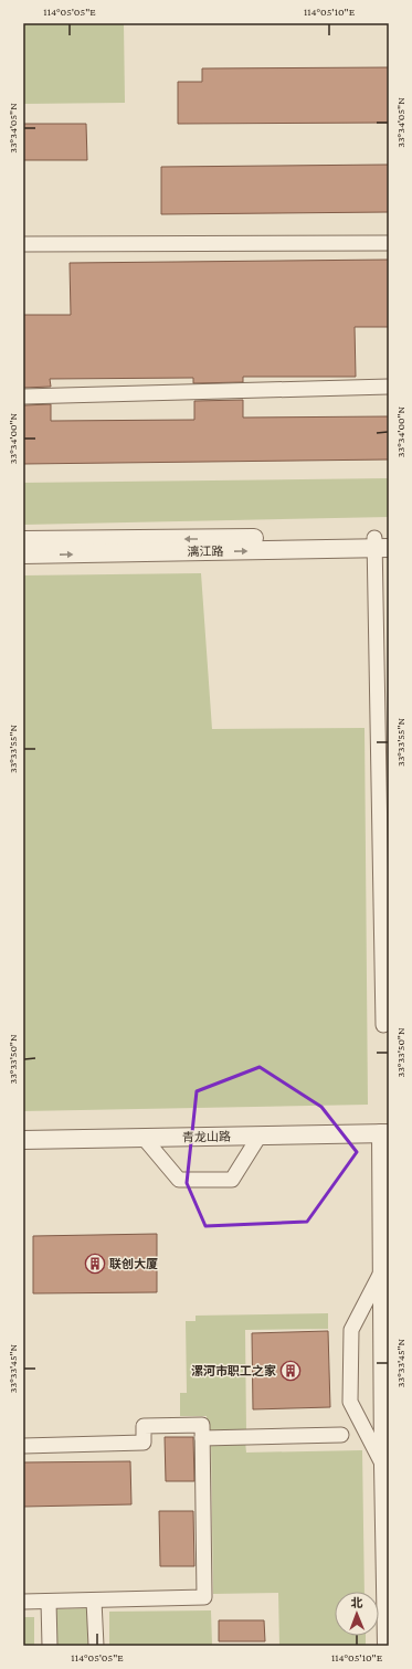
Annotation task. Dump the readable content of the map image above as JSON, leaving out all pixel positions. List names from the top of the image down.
{
  "streets": {
    "street": ["漓江路", "青龙山路"]
  },
  "places": {
    "building": ["联创大厦", "漯河市职工之家"]
  },
  "north": "top",
  "coordinates": [
    "114°05'05\"E",
    "114°05'10\"E",
    "33°34'05\"N",
    "33°34'00\"N",
    "33°33'55\"N",
    "33°33'50\"N",
    "33°33'45\"N"
  ]
}
